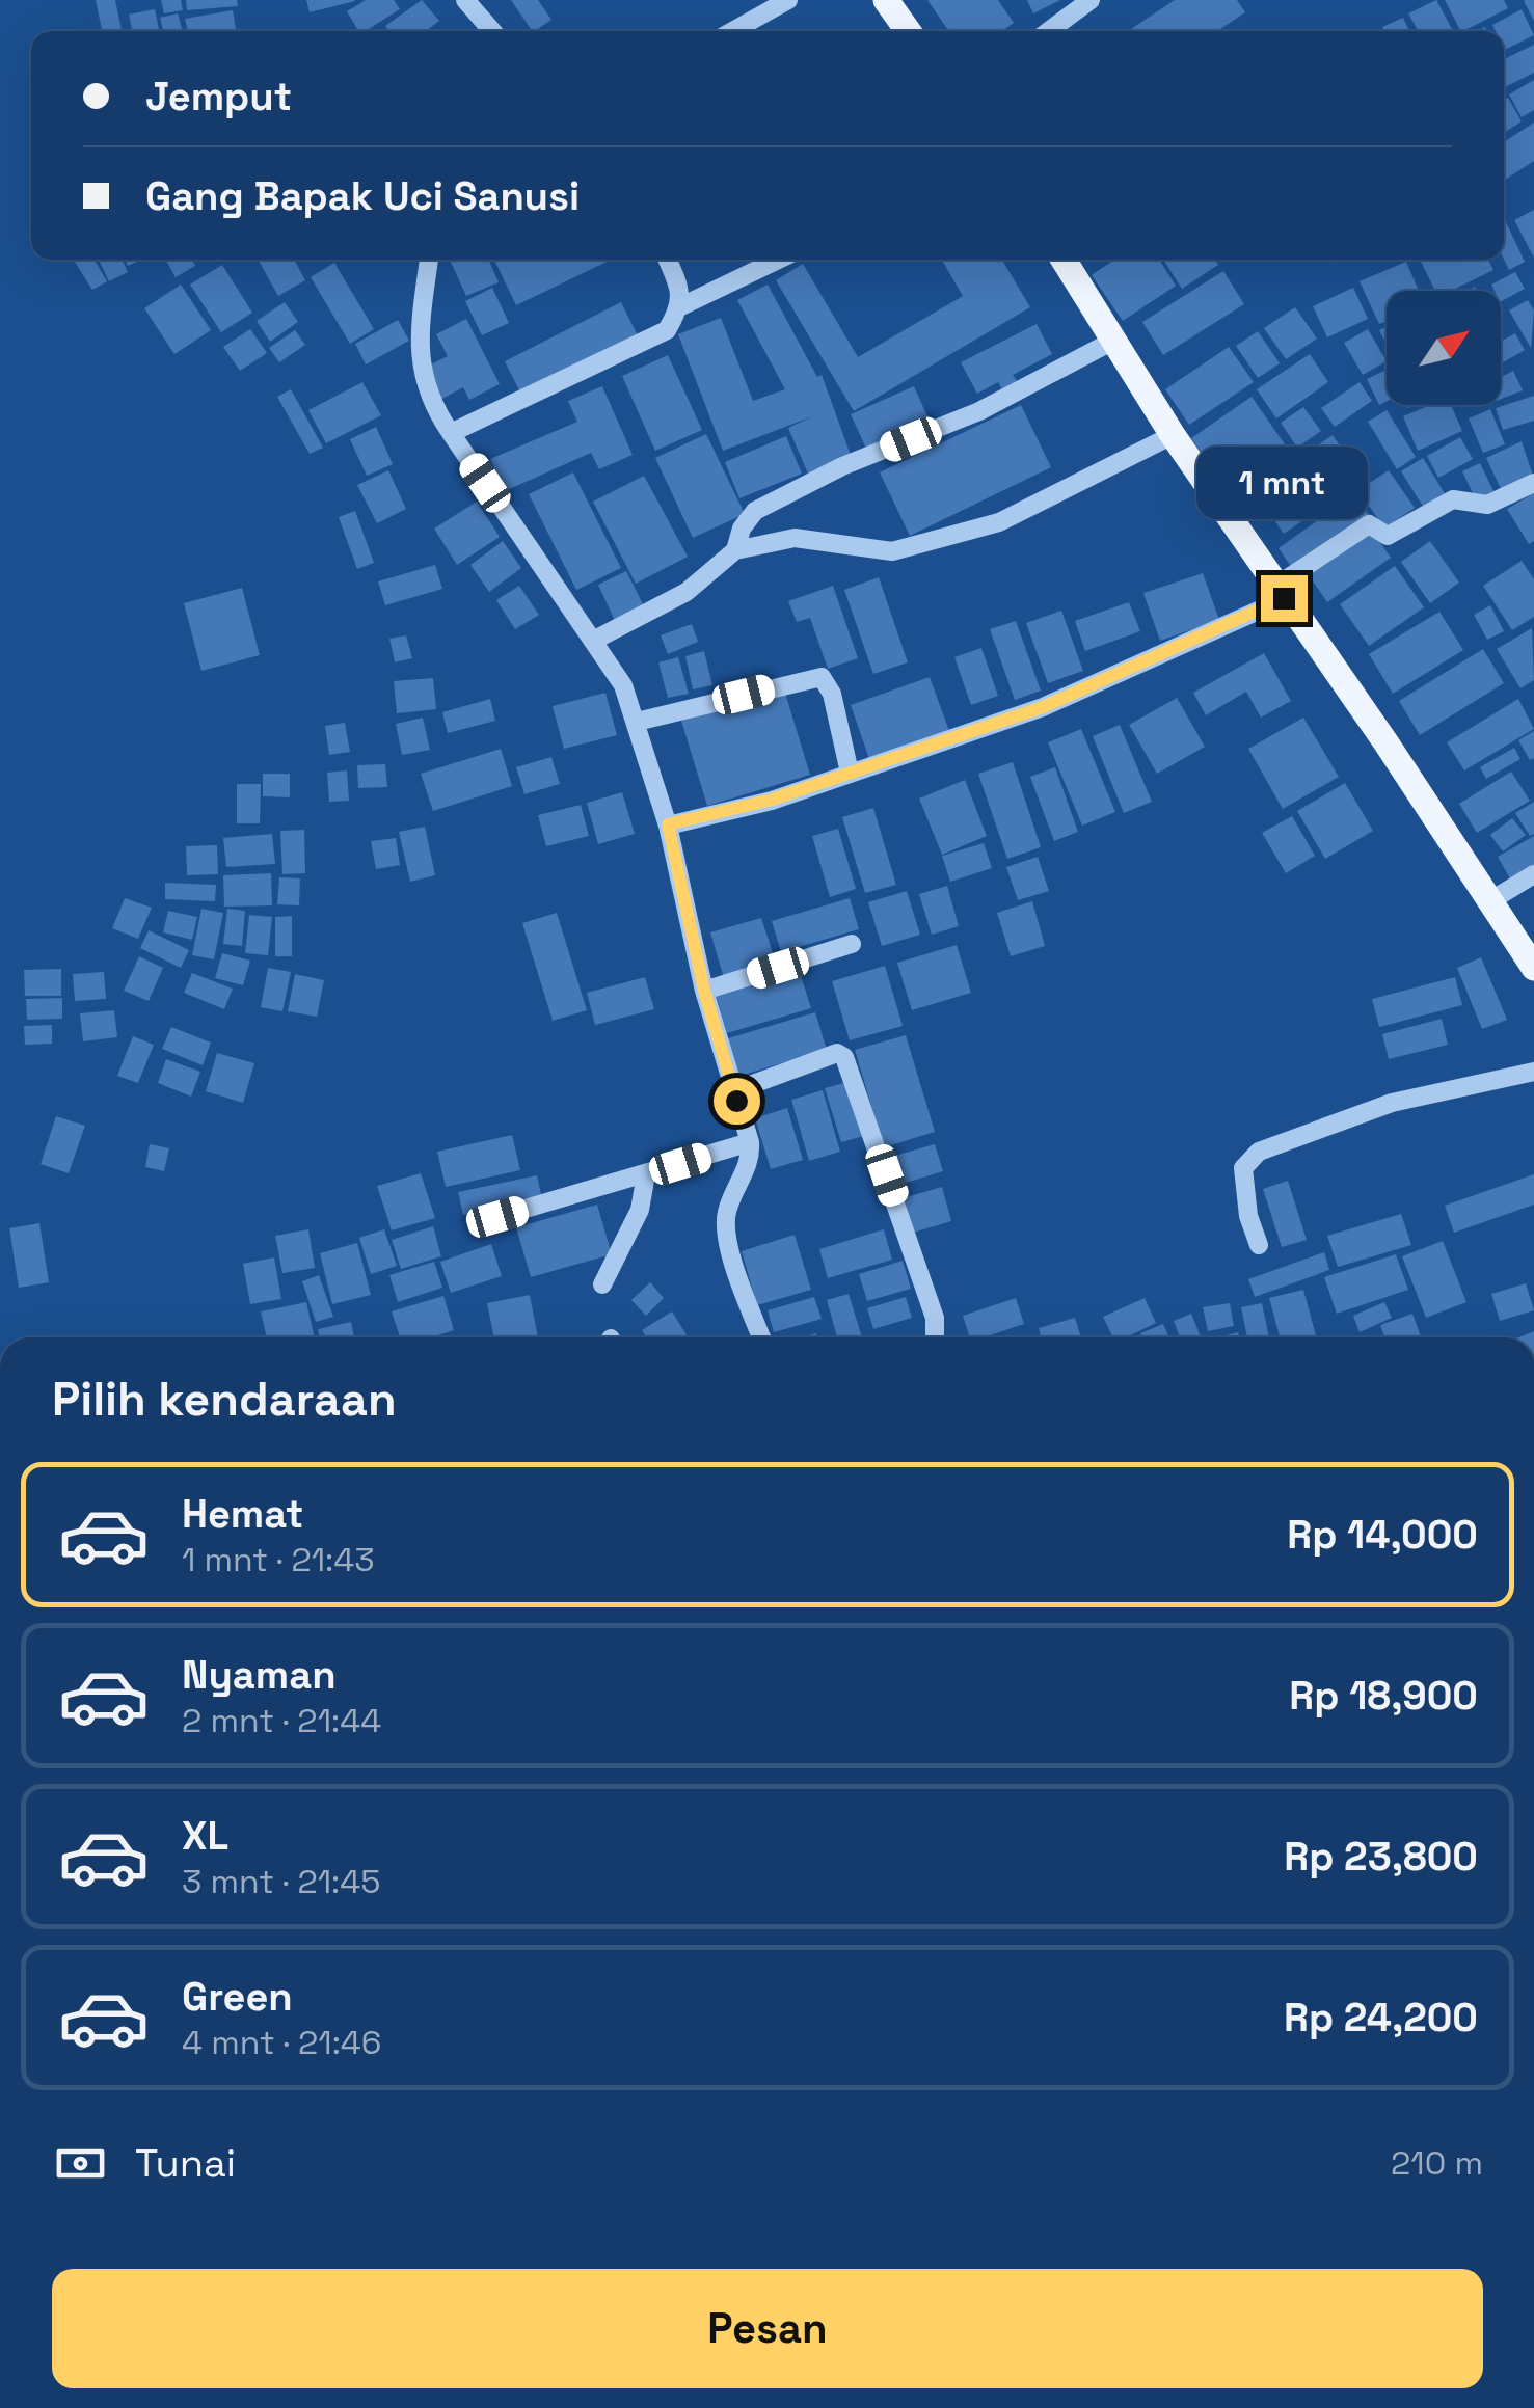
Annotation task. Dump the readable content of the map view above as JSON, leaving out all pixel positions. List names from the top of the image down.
{
  "north": "top right",
  "page": {
    "banner": ["Jemput", "Gang Bapak Uci Sanusi"],
    "bubble": "1 mnt",
    "heading": "Pilih kendaraan",
    "list": [
      {
        "name": "Hemat",
        "note": "1 mnt · 21:43",
        "value": "Rp 14,000"
      },
      {
        "name": "Nyaman",
        "note": "2 mnt · 21:44",
        "value": "Rp 18,900"
      },
      {
        "name": "XL",
        "note": "3 mnt · 21:45",
        "value": "Rp 23,800"
      },
      {
        "name": "Green",
        "note": "4 mnt · 21:46",
        "value": "Rp 24,200"
      }
    ],
    "pay": ["Tunai", "210 m"],
    "buttons": "Pesan"
  }
}
